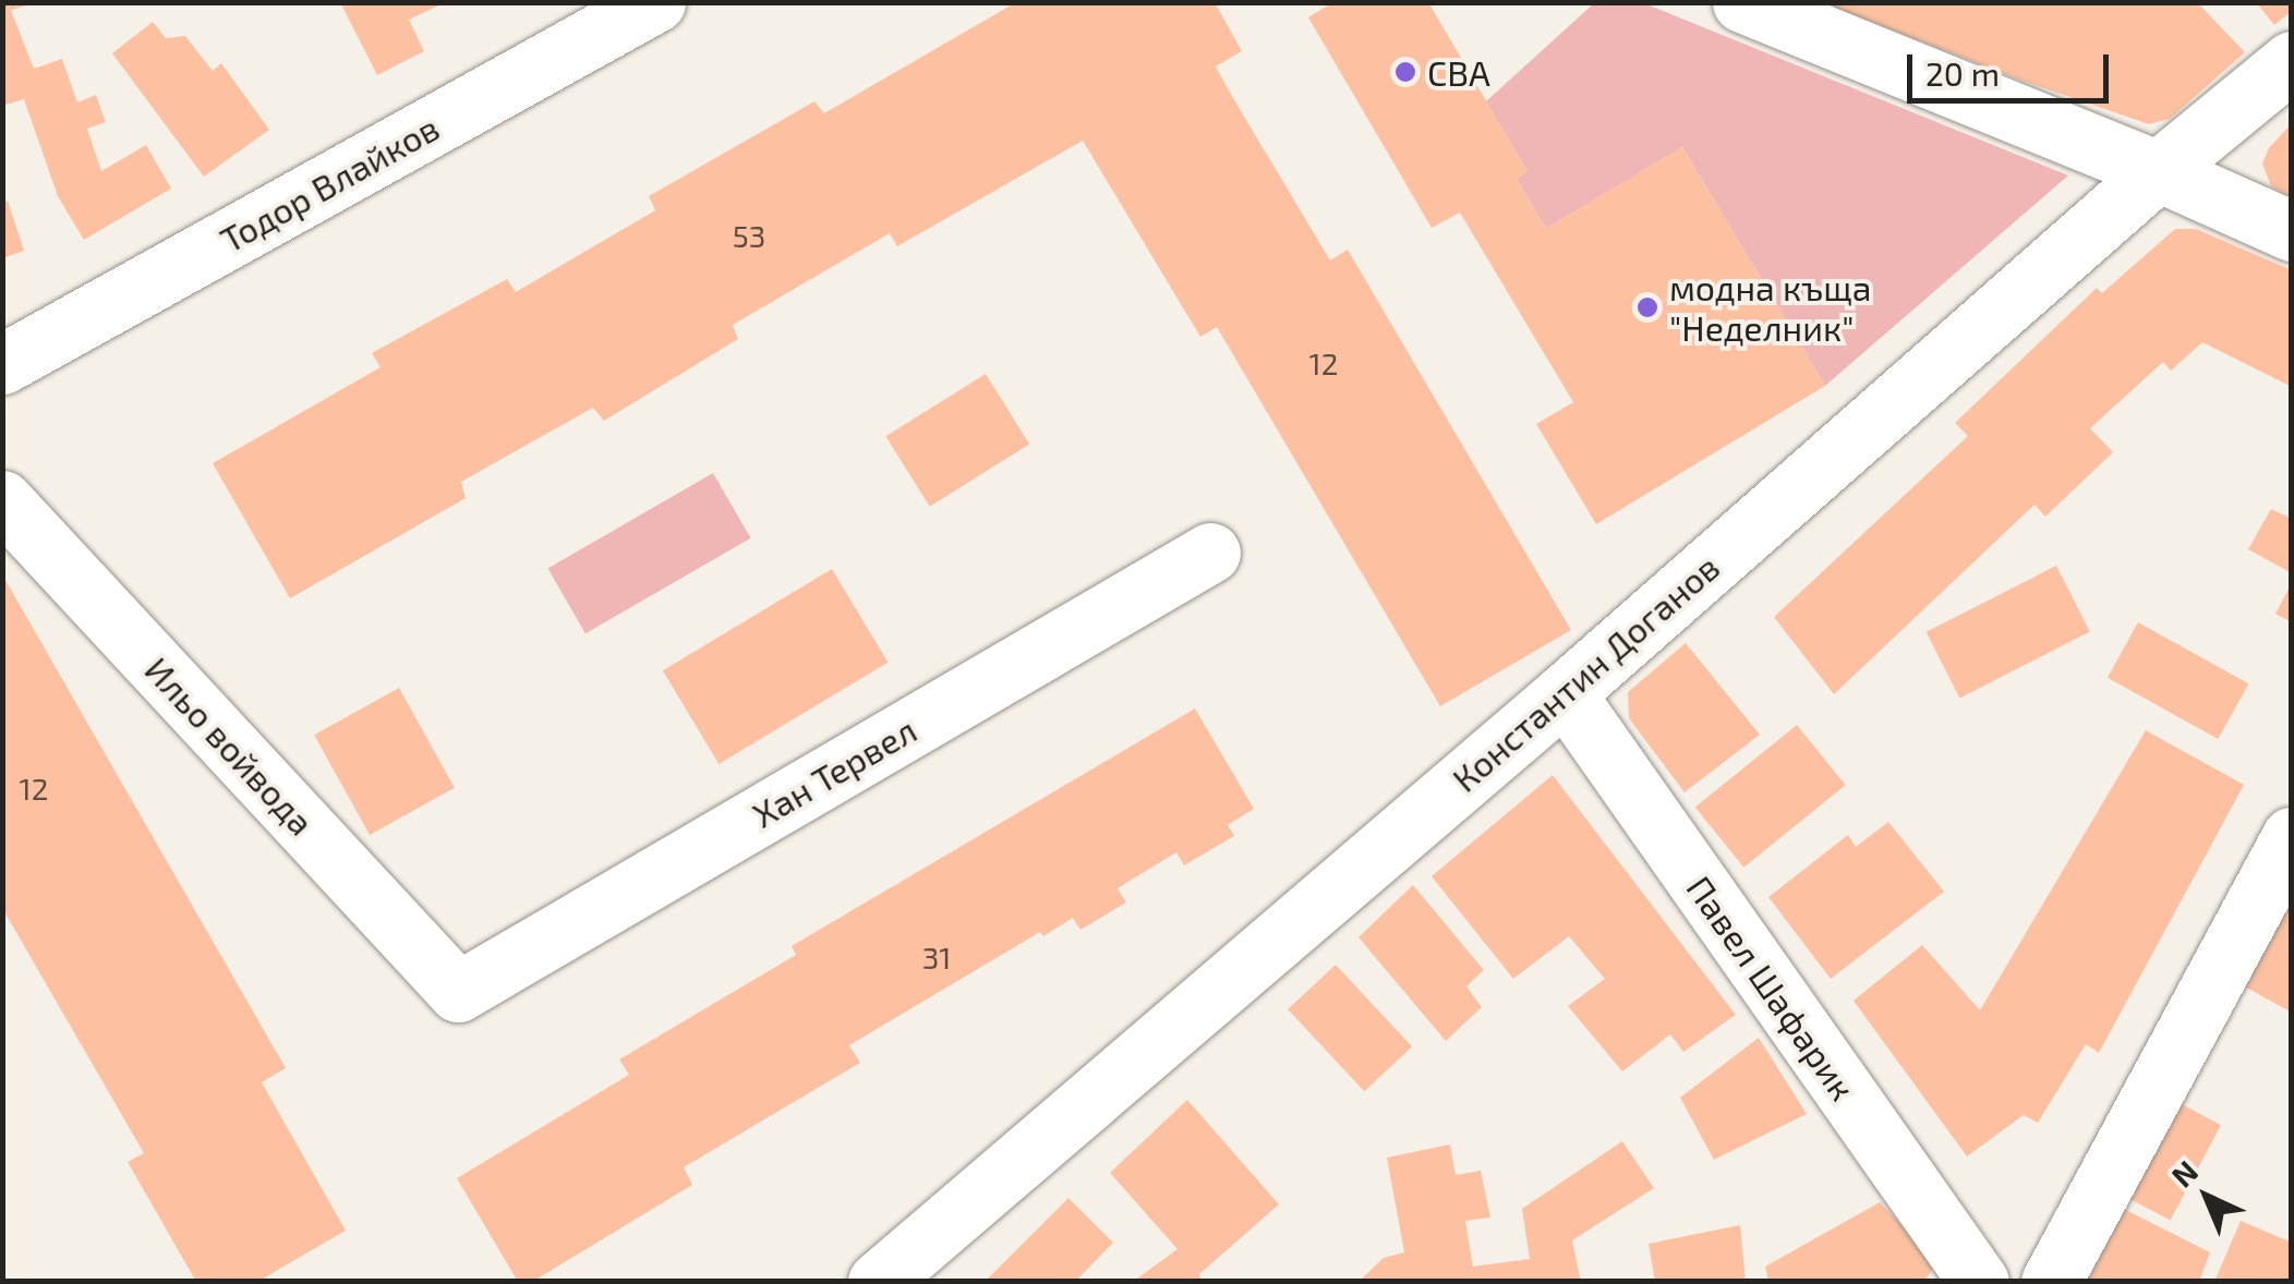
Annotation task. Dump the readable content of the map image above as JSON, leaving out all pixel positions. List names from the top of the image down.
{
  "streets": {
    "street": [
      "Тодор Влайков",
      "Константин Доганов",
      "Ильо войвода",
      "Хан Тервел",
      "Павел Шафарик"
    ]
  },
  "crossings": [
    ["Константин Доганов", "Павел Шафарик"],
    ["Ильо войвода", "Хан Тервел"]
  ],
  "places": ["CBA", "модна къща \"Неделник\""],
  "house_numbers": [
    "53",
    "12",
    "12",
    "31"
  ],
  "scale_bar": "20 m",
  "north": "top left"
}
